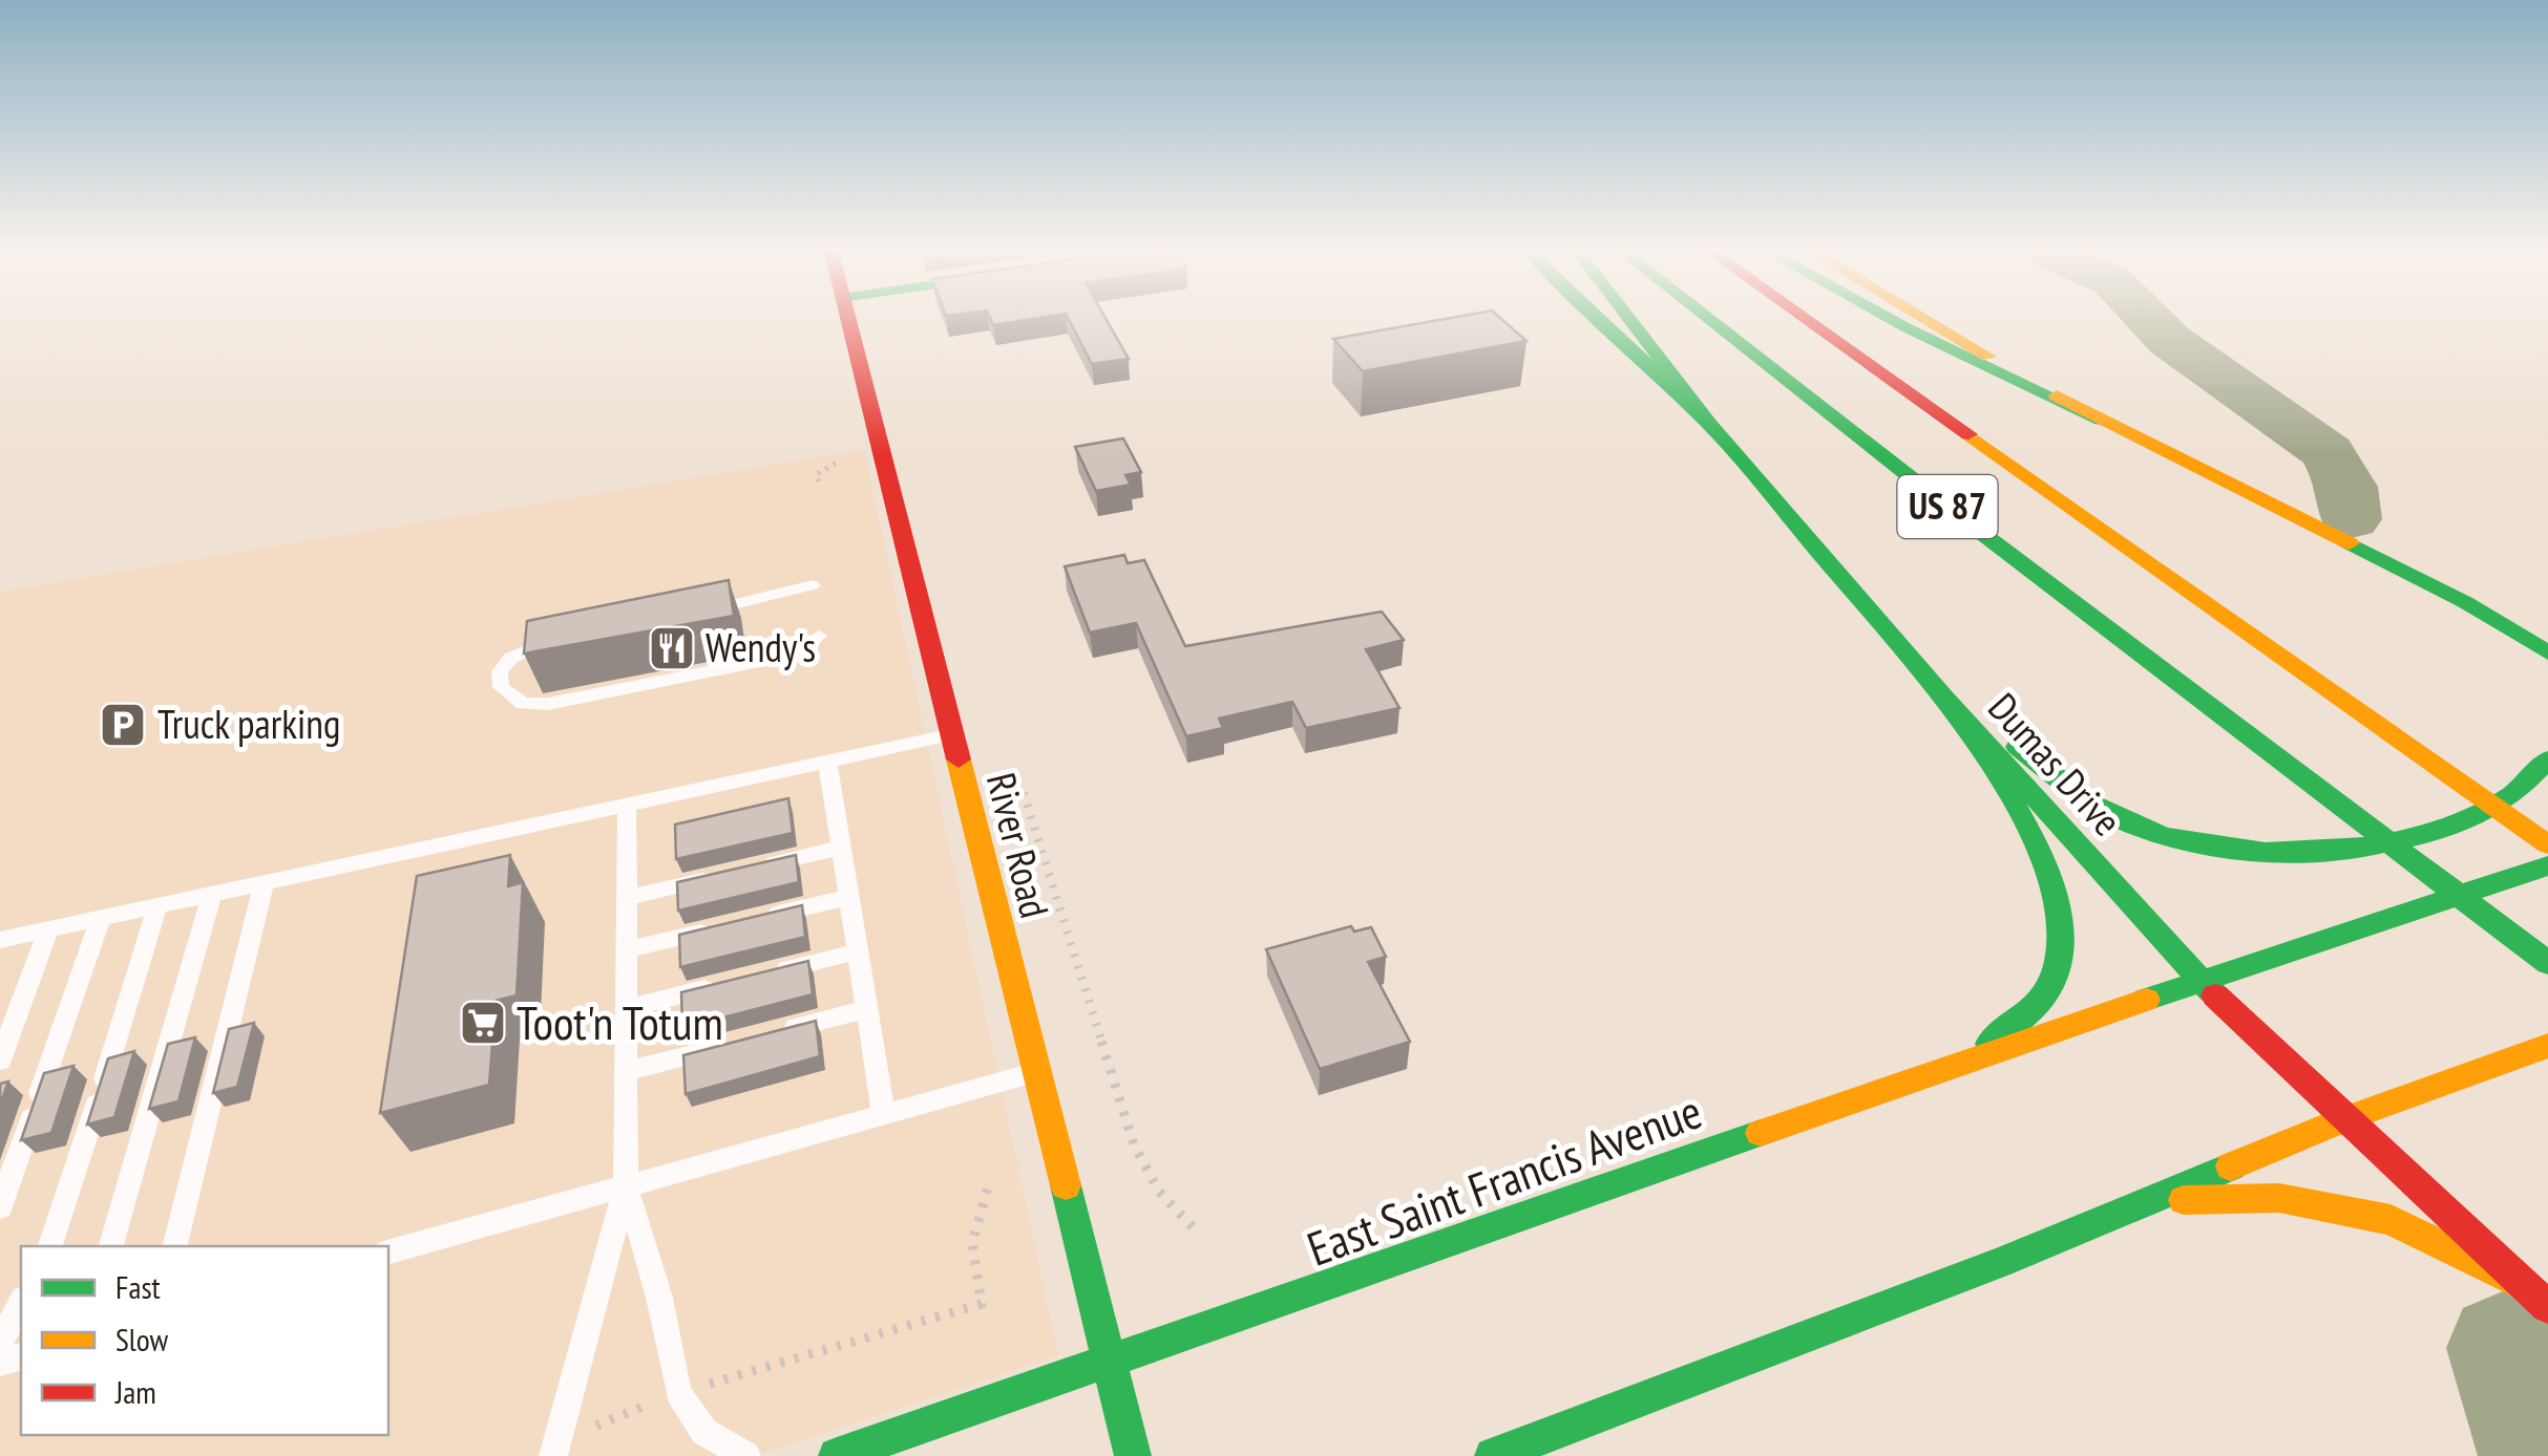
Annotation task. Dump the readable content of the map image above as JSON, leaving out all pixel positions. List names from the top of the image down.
{
  "streets": {
    "main road": [
      "US 87",
      "Dumas Drive",
      "River Road",
      "East Saint Francis Avenue"
    ]
  },
  "crossings": [
    ["Dumas Drive", "East Saint Francis Avenue"],
    ["River Road", "East Saint Francis Avenue"]
  ],
  "places": {
    "restaurant": ["Wendy's"],
    "parking": ["Truck parking"],
    "supermarket": ["Toot'n Totum"]
  },
  "legend": ["Fast", "Slow", "Jam"]
}
